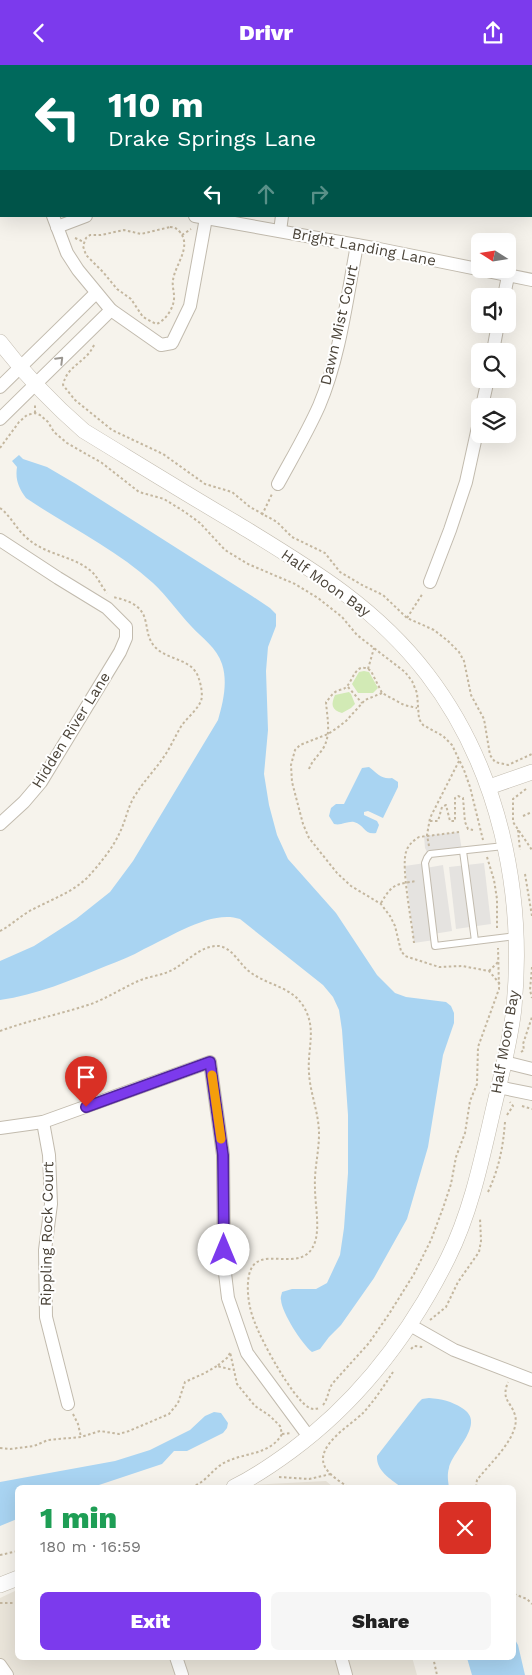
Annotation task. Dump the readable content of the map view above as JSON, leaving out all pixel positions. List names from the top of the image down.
{
  "streets": {
    "street": [
      "Bright Landing Lane",
      "Dawn Mist Court",
      "Half Moon Bay",
      "Hidden River Lane",
      "Rippling Rock Court"
    ]
  },
  "crossings": [
    ["Bright Landing Lane", "Dawn Mist Court"]
  ],
  "north": "left",
  "page": {
    "header": "Drivr",
    "turn": ["110 m", "Drake Springs Lane"],
    "heading": ["1 min", "180 m · 16:59"],
    "buttons": ["Exit", "Share"]
  }
}
